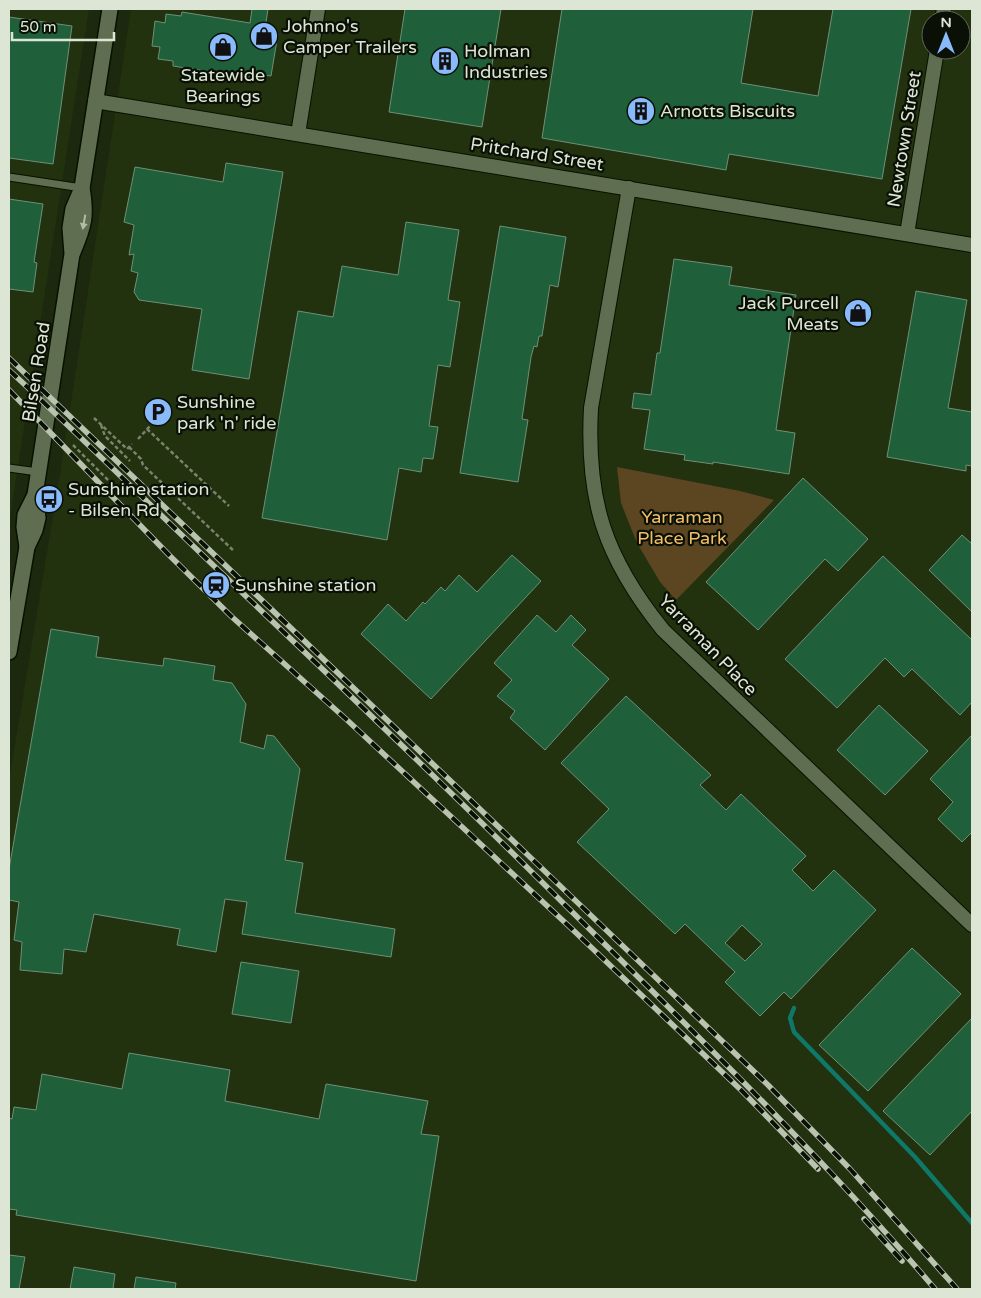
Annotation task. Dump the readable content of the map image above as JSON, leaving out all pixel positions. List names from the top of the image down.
{
  "streets": {
    "street": [
      "Newtown Street",
      "Pritchard Street",
      "Bilsen Road",
      "Yarraman Place"
    ]
  },
  "crossings": [
    ["Newtown Street", "Pritchard Street"],
    ["Pritchard Street", "Bilsen Road"],
    ["Pritchard Street", "Yarraman Place"]
  ],
  "parks": ["Yarraman Place Park"],
  "places": {
    "shop": ["Johnno's Camper Trailers", "Statewide Bearings", "Jack Purcell Meats"],
    "building": ["Holman Industries", "Arnotts Biscuits"],
    "parking": ["Sunshine park 'n' ride"],
    "bus stop": ["Sunshine station - Bilsen Rd"],
    "station": ["Sunshine station"]
  },
  "scale_bar": "50 m",
  "north": "top"
}
